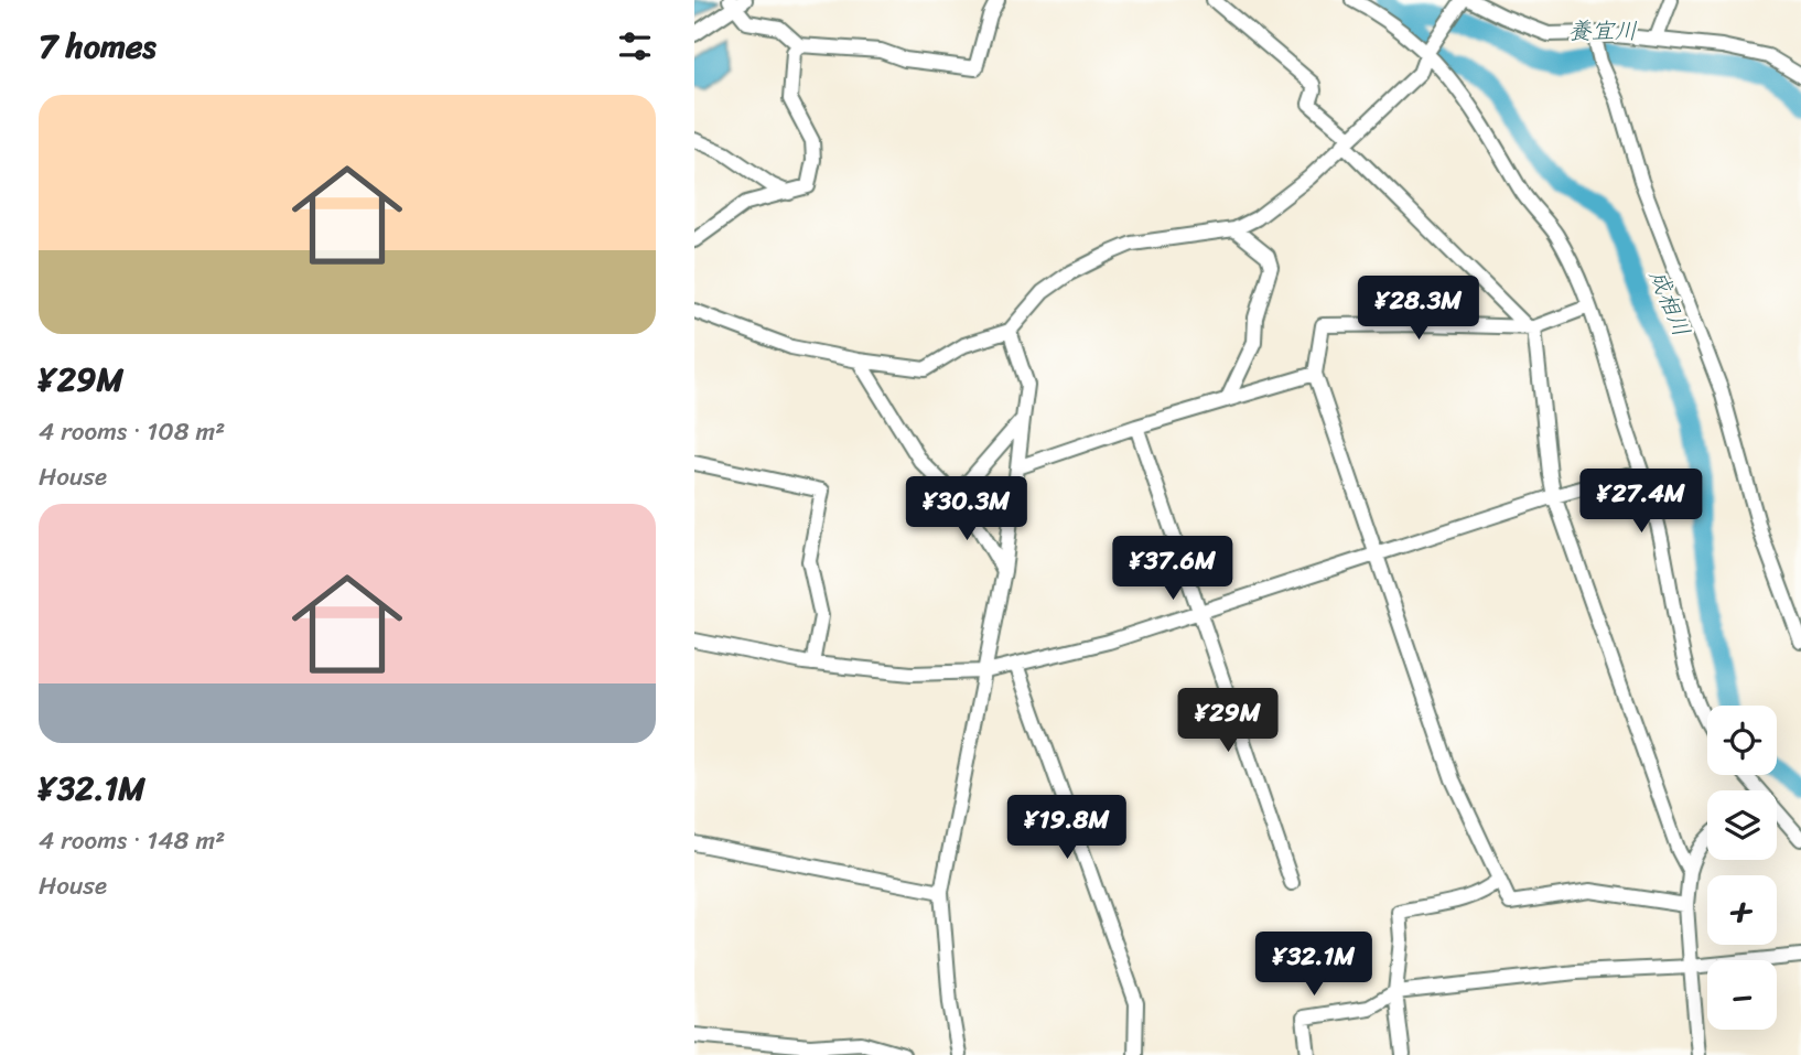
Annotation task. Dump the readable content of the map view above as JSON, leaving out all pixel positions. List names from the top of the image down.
{
  "water": ["養宜川", "成相川"],
  "page": {
    "heading": "7 homes",
    "list": [
      {
        "name": "¥29M",
        "note": "4 rooms · 108 m² · House"
      },
      {
        "name": "¥32.1M",
        "note": "4 rooms · 148 m² · House"
      }
    ],
    "price": [
      "¥28.3M",
      "¥27.4M",
      "¥30.3M",
      "¥37.6M",
      "¥29M",
      "¥19.8M",
      "¥32.1M"
    ],
    "map_buttons": ["+", "−"]
  }
}
